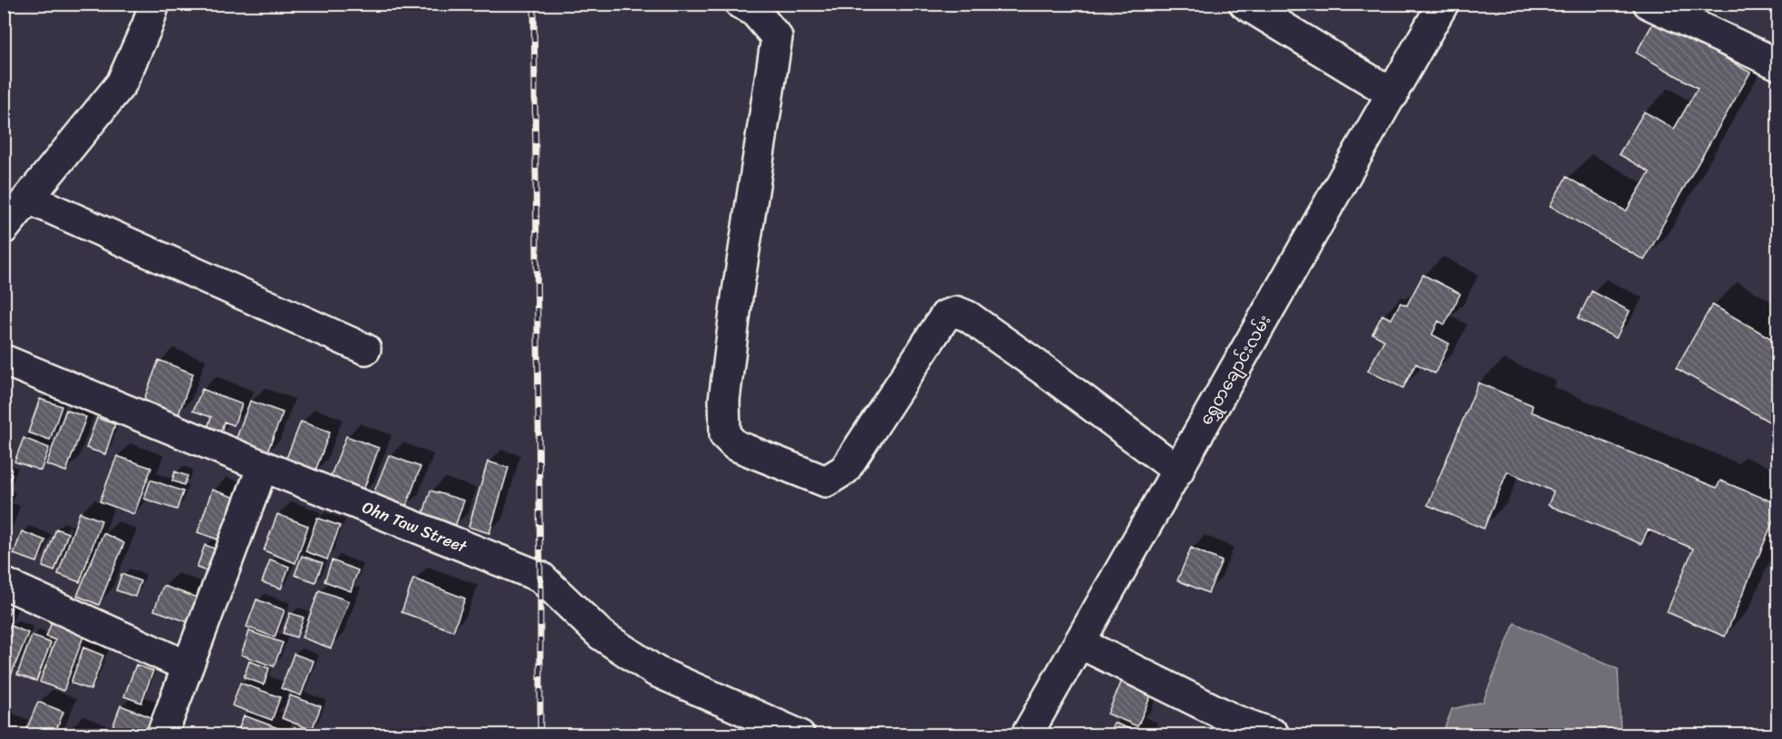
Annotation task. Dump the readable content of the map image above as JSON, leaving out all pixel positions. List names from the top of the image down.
{
  "streets": {
    "street": ["ရွှေတချောင်းလမ်း", "Ohn Taw Street"]
  }
}
